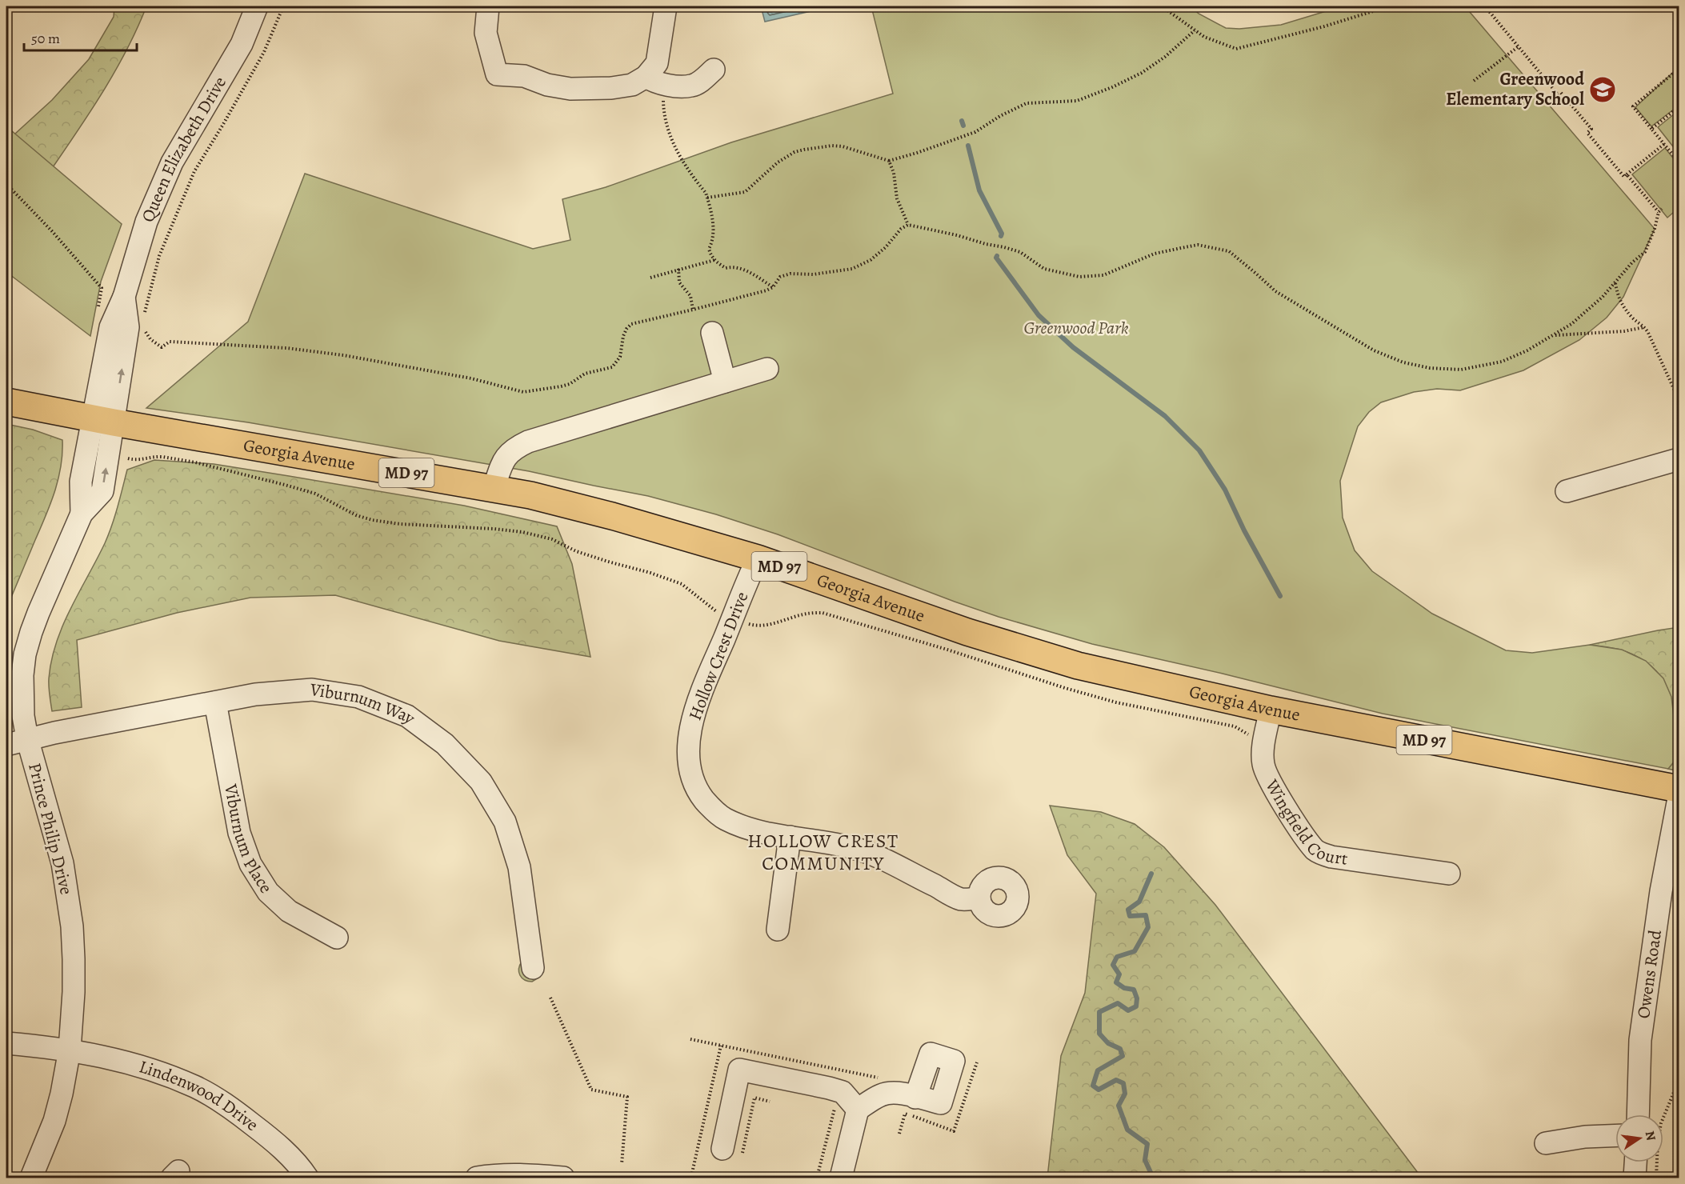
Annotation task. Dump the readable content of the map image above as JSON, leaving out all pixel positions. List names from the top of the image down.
{
  "streets": {
    "main road": ["Georgia Avenue", "MD 97"],
    "street": [
      "Queen Elizabeth Drive",
      "Hollow Crest Drive",
      "Viburnum Way",
      "Wingfield Court",
      "Prince Philip Drive",
      "Viburnum Place",
      "Owens Road",
      "Lindenwood Drive"
    ]
  },
  "crossings": [
    ["Queen Elizabeth Drive", "Georgia Avenue"],
    ["Queen Elizabeth Drive", "Prince Philip Drive"],
    ["Georgia Avenue", "Hollow Crest Drive"],
    ["Georgia Avenue", "Wingfield Court"],
    ["Georgia Avenue", "Prince Philip Drive"],
    ["Viburnum Way", "Prince Philip Drive"],
    ["Viburnum Way", "Viburnum Place"],
    ["Prince Philip Drive", "Lindenwood Drive"]
  ],
  "districts": ["HOLLOW CREST COMMUNITY"],
  "parks": ["Greenwood Park"],
  "places": {
    "school or university": ["Greenwood Elementary School"]
  },
  "scale_bar": "50 m",
  "north": "right"
}
